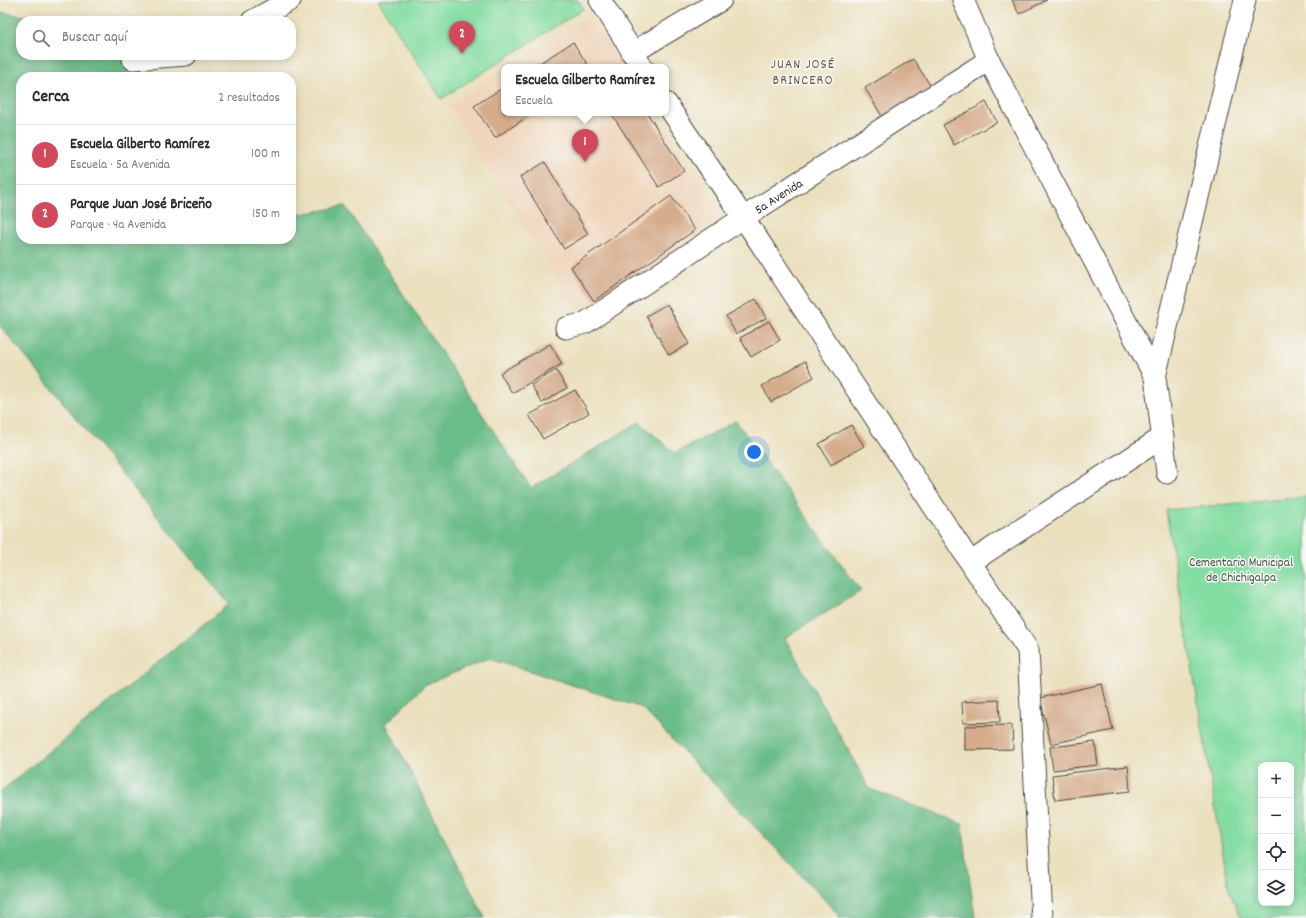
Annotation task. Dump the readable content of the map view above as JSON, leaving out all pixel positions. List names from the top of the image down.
{
  "streets": {
    "street": ["5a Avenida"]
  },
  "districts": ["JUAN JOSÉ BRINCERO"],
  "parks": ["Cementario Municipal de Chichigalpa"],
  "page": {
    "search": "Buscar aquí",
    "pins": ["2", "1"],
    "popup": ["Escuela Gilberto Ramírez", "Escuela"],
    "heading": ["Cerca", "2 resultados"],
    "list": [
      {
        "mark": "1",
        "name": "Escuela Gilberto Ramírez",
        "note": "Escuela · 5a Avenida",
        "value": "100 m"
      },
      {
        "mark": "2",
        "name": "Parque Juan José Briceño",
        "note": "Parque · 4a Avenida",
        "value": "150 m"
      }
    ],
    "map_buttons": ["+", "−"]
  }
}
